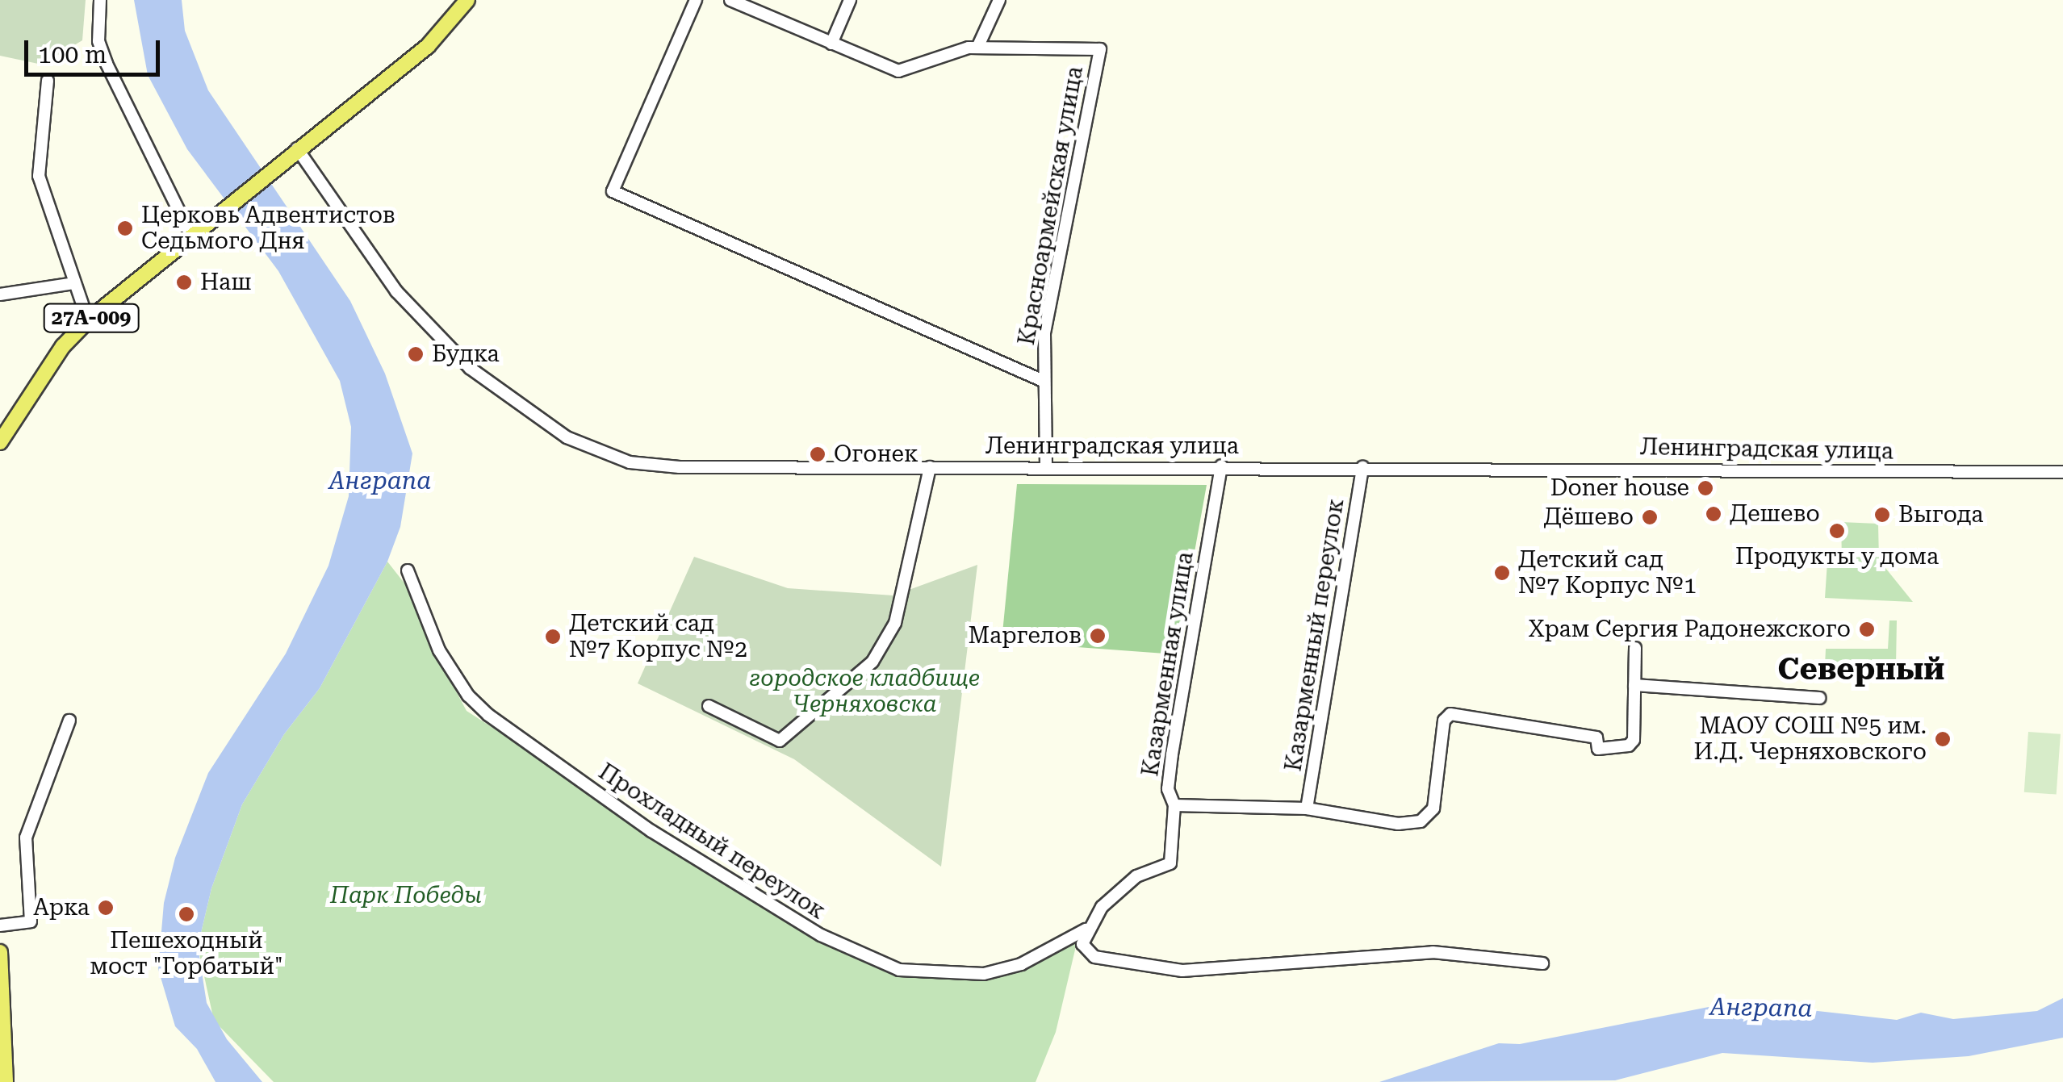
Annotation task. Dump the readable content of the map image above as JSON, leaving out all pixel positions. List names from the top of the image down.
{
  "streets": {
    "main road": ["27А-009"],
    "street": [
      "Красноармейская улица",
      "Ленинградская улица",
      "Казарменный переулок",
      "Казарменная улица",
      "Прохладный переулок"
    ]
  },
  "crossings": [
    ["Красноармейская улица", "Ленинградская улица"],
    ["27А-009", "Ленинградская улица"],
    ["Ленинградская улица", "Казарменный переулок"],
    ["Ленинградская улица", "Казарменная улица"],
    ["Казарменный переулок", "Казарменная улица"]
  ],
  "districts": ["Северный"],
  "water": ["Анграпа"],
  "parks": ["городское кладбище Черняховска", "Парк Победы"],
  "places": [
    "Церковь Адвентистов Седьмого Дня",
    "Наш",
    "Будка",
    "Огонек",
    "Doner house",
    "Дешево",
    "Выгода",
    "Дёшево",
    "Продукты у дома",
    "Детский сад №7 Корпус №1",
    "Храм Сергия Радонежского",
    "Маргелов",
    "Детский сад №7 Корпус №2",
    "МАОУ СОШ №5 им. И.Д. Черняховского",
    "Арка",
    "Пешеходный мост \"Горбатый\""
  ],
  "scale_bar": "100 m"
}
